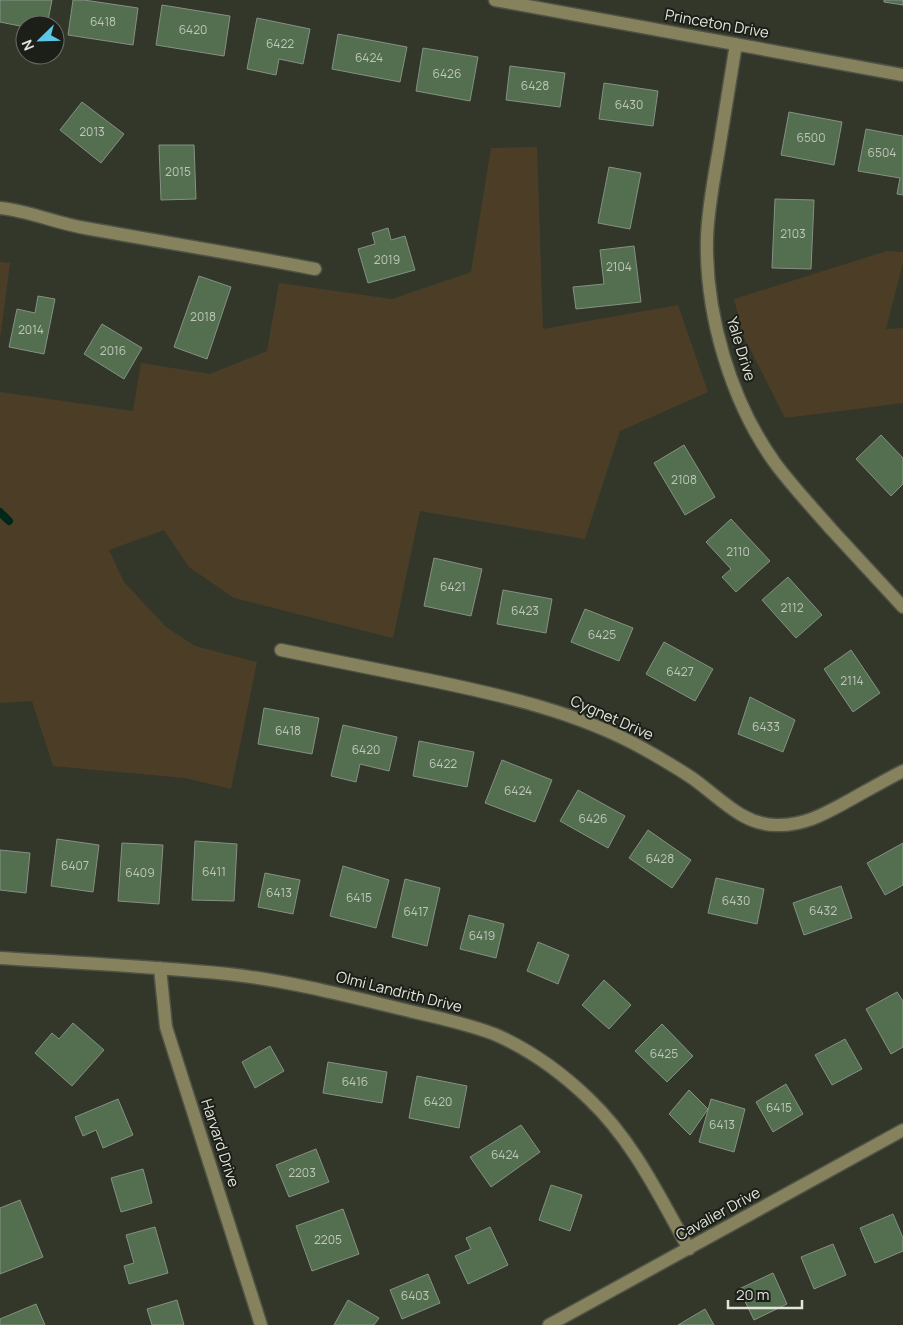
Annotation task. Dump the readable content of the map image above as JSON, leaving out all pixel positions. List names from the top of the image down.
{
  "streets": {
    "street": [
      "Princeton Drive",
      "Yale Drive",
      "Cygnet Drive",
      "Olmi Landrith Drive",
      "Harvard Drive",
      "Cavalier Drive"
    ]
  },
  "crossings": [
    ["Princeton Drive", "Yale Drive"],
    ["Olmi Landrith Drive", "Harvard Drive"],
    ["Olmi Landrith Drive", "Cavalier Drive"]
  ],
  "house_numbers": [
    "6418",
    "6420",
    "6422",
    "6424",
    "6426",
    "6428",
    "6430",
    "2013",
    "6500",
    "6504",
    "2015",
    "2103",
    "2019",
    "2104",
    "2018",
    "2014",
    "2016",
    "2108",
    "2110",
    "6421",
    "2112",
    "6423",
    "6425",
    "6427",
    "2114",
    "6433",
    "6418",
    "6420",
    "6422",
    "6424",
    "6426",
    "6428",
    "6407",
    "6411",
    "6409",
    "6413",
    "6415",
    "6430",
    "6432",
    "6417",
    "6419",
    "6425",
    "6416",
    "6420",
    "6415",
    "6413",
    "6424",
    "2203",
    "2205",
    "6403"
  ],
  "scale_bar": "20 m",
  "north": "bottom left"
}
